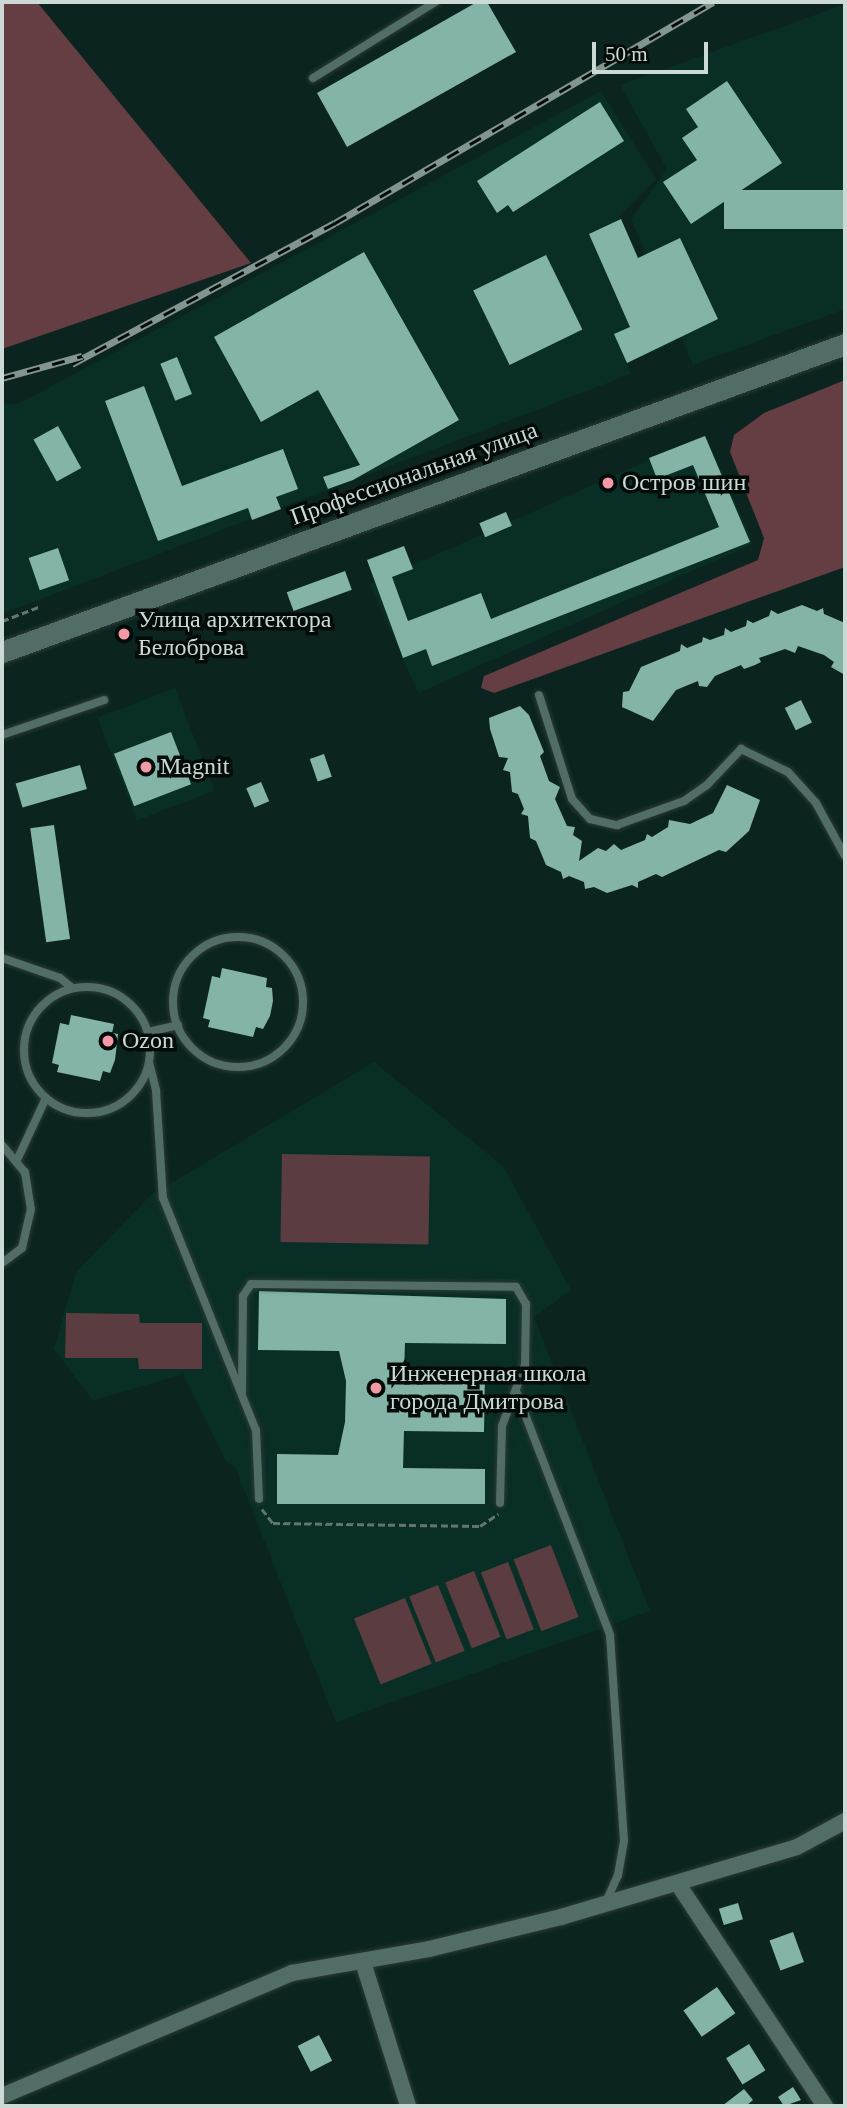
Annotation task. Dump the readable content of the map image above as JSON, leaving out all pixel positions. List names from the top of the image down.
{
  "streets": {
    "main road": ["Профессиональная улица"]
  },
  "places": [
    "Остров шин",
    "Улица архитектора Белоброва",
    "Magnit",
    "Ozon",
    "Инженерная школа города Дмитрова"
  ],
  "scale_bar": "50 m"
}
